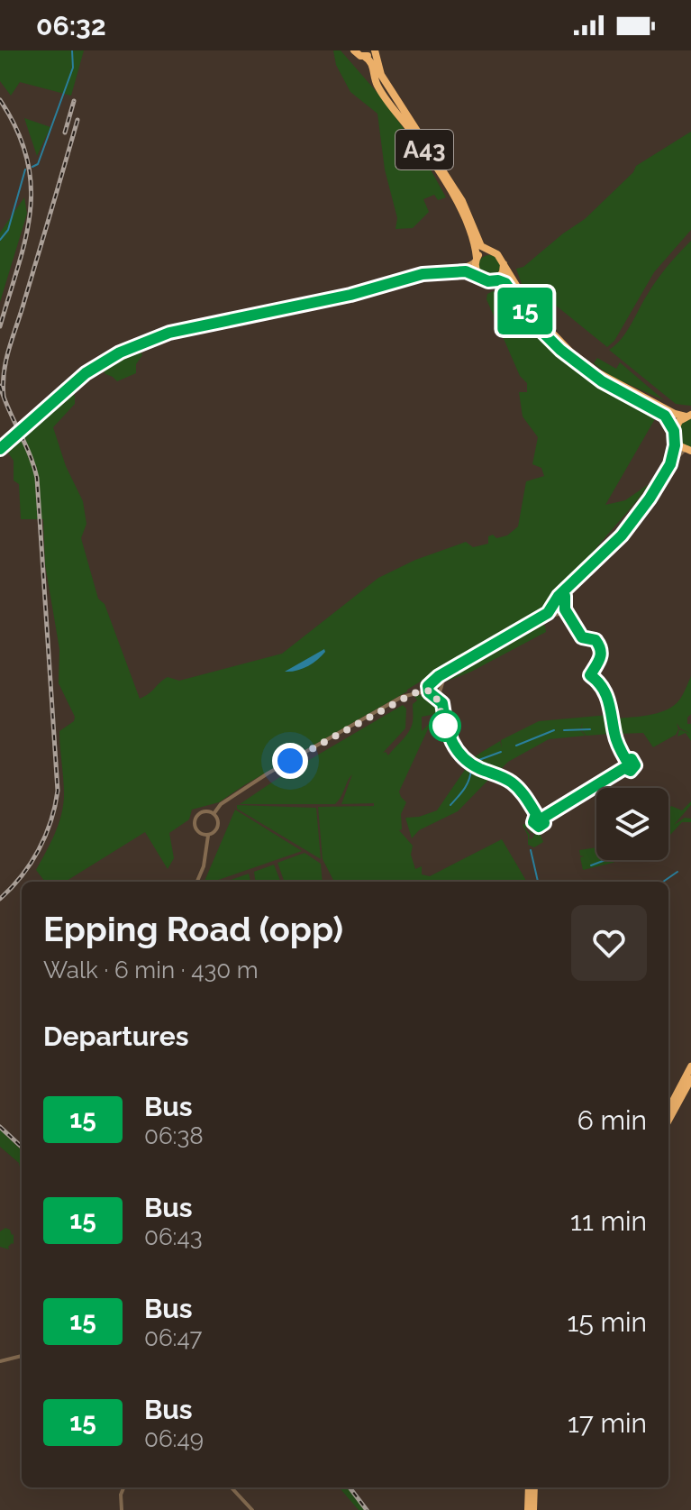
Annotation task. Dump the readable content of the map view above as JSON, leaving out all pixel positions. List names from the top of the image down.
{
  "streets": {
    "highway": ["A43"]
  },
  "lines": ["bus line 15"],
  "page": {
    "status": "06:32",
    "on_map": "15",
    "heading": [
      ["Epping Road (opp)", "Walk · 6 min · 430 m"],
      "Departures"
    ],
    "list": [
      {
        "mark": "15",
        "name": "Bus",
        "note": "06:38",
        "value": "6 min"
      },
      {
        "mark": "15",
        "name": "Bus",
        "note": "06:43",
        "value": "11 min"
      },
      {
        "mark": "15",
        "name": "Bus",
        "note": "06:47",
        "value": "15 min"
      },
      {
        "mark": "15",
        "name": "Bus",
        "note": "06:49",
        "value": "17 min"
      }
    ]
  }
}
